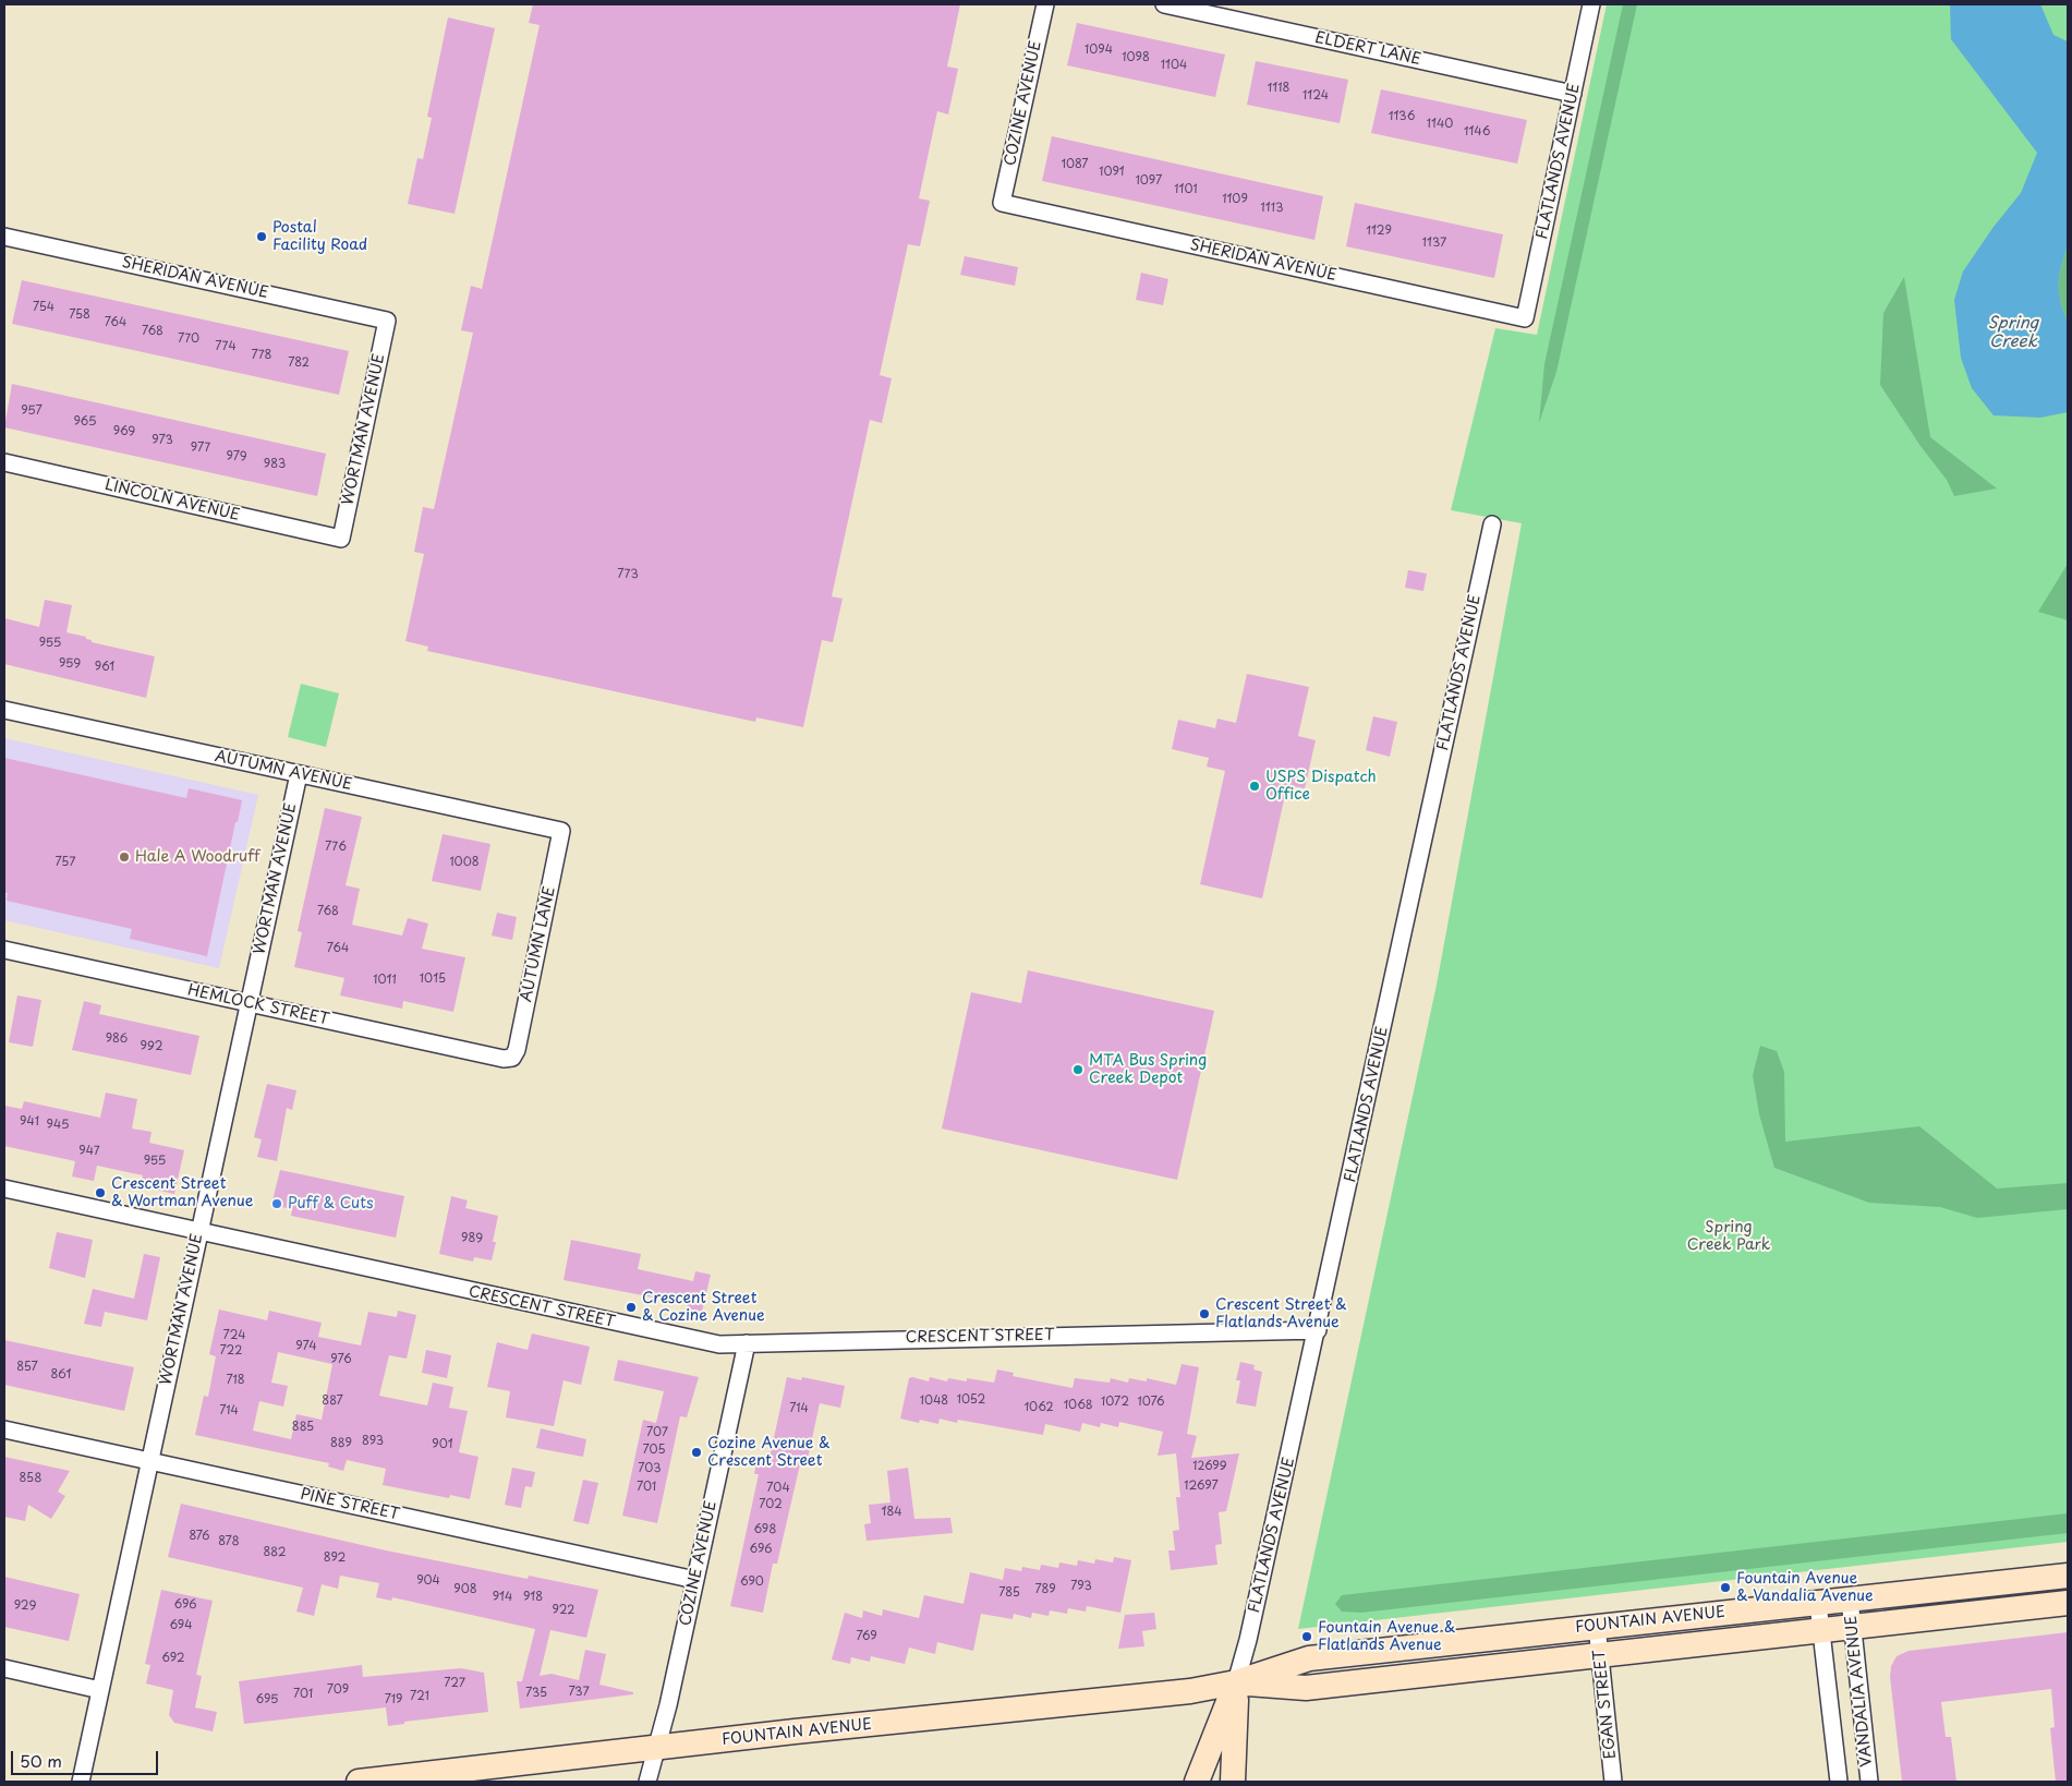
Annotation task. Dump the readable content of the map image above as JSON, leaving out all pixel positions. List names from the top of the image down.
{
  "streets": {
    "main road": ["FLATLANDS AVENUE", "FOUNTAIN AVENUE"],
    "street": [
      "ELDERT LANE",
      "COZINE AVENUE",
      "SHERIDAN AVENUE",
      "WORTMAN AVENUE",
      "LINCOLN AVENUE",
      "AUTUMN AVENUE",
      "AUTUMN LANE",
      "HEMLOCK STREET",
      "CRESCENT STREET",
      "PINE STREET",
      "VANDALIA AVENUE",
      "EGAN STREET"
    ]
  },
  "crossings": [
    ["ELDERT LANE", "FLATLANDS AVENUE"],
    ["COZINE AVENUE", "SHERIDAN AVENUE"],
    ["COZINE AVENUE", "CRESCENT STREET"],
    ["COZINE AVENUE", "PINE STREET"],
    ["COZINE AVENUE", "FOUNTAIN AVENUE"],
    ["FLATLANDS AVENUE", "SHERIDAN AVENUE"],
    ["FLATLANDS AVENUE", "CRESCENT STREET"],
    ["FLATLANDS AVENUE", "FOUNTAIN AVENUE"],
    ["SHERIDAN AVENUE", "WORTMAN AVENUE"],
    ["WORTMAN AVENUE", "LINCOLN AVENUE"],
    ["WORTMAN AVENUE", "AUTUMN AVENUE"],
    ["WORTMAN AVENUE", "HEMLOCK STREET"],
    ["WORTMAN AVENUE", "CRESCENT STREET"],
    ["WORTMAN AVENUE", "PINE STREET"],
    ["AUTUMN AVENUE", "AUTUMN LANE"],
    ["AUTUMN LANE", "HEMLOCK STREET"],
    ["FOUNTAIN AVENUE", "VANDALIA AVENUE"],
    ["FOUNTAIN AVENUE", "EGAN STREET"]
  ],
  "water": ["Spring Creek"],
  "parks": ["Spring Creek Park"],
  "places": [
    "Postal Facility Road",
    "USPS Dispatch Office",
    "Hale A Woodruff",
    "MTA Bus Spring Creek Depot",
    "Crescent Street & Wortman Avenue",
    "Puff & Cuts",
    "Crescent Street & Cozine Avenue",
    "Crescent Street & Flatlands Avenue",
    "Cozine Avenue & Crescent Street",
    "Fountain Avenue & Vandalia Avenue",
    "Fountain Avenue & Flatlands Avenue"
  ],
  "house_numbers": [
    "1094",
    "1098",
    "1104",
    "1118",
    "1124",
    "1136",
    "1140",
    "1146",
    "1087",
    "1091",
    "1097",
    "1101",
    "1109",
    "1113",
    "1129",
    "1137",
    "754",
    "758",
    "764",
    "768",
    "770",
    "774",
    "778",
    "782",
    "957",
    "965",
    "969",
    "973",
    "977",
    "979",
    "983",
    "773",
    "955",
    "959",
    "961",
    "776",
    "757",
    "1008",
    "768",
    "764",
    "1015",
    "1011",
    "986",
    "992",
    "941",
    "945",
    "947",
    "955",
    "989",
    "724",
    "974",
    "722",
    "976",
    "857",
    "861",
    "718",
    "1052",
    "887",
    "1048",
    "1072",
    "1076",
    "1068",
    "1062",
    "714",
    "714",
    "885",
    "707",
    "893",
    "889",
    "901",
    "705",
    "12699",
    "703",
    "858",
    "12697",
    "701",
    "704",
    "702",
    "184",
    "698",
    "876",
    "878",
    "696",
    "882",
    "892",
    "904",
    "690",
    "793",
    "908",
    "789",
    "785",
    "914",
    "918",
    "696",
    "929",
    "922",
    "694",
    "769",
    "692",
    "727",
    "709",
    "737",
    "735",
    "701",
    "721",
    "695",
    "719"
  ],
  "scale_bar": "50 m"
}
